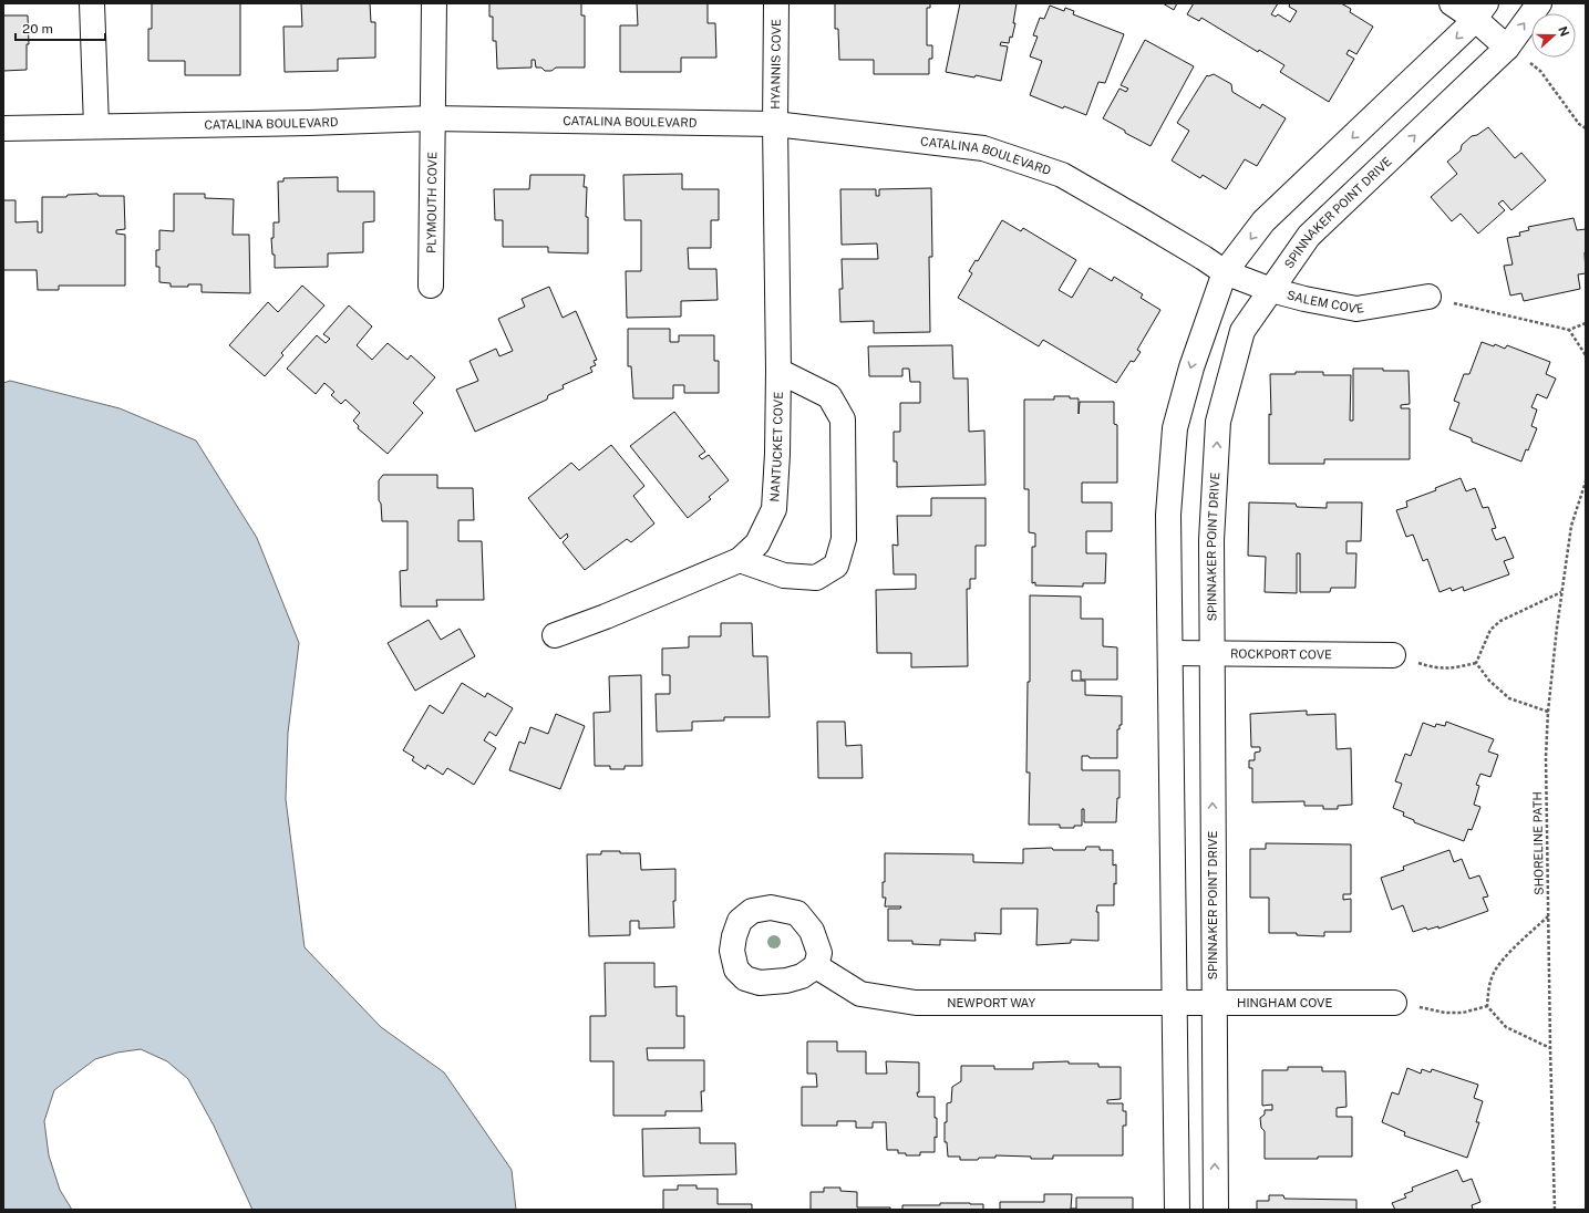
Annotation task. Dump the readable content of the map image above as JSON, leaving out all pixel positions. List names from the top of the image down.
{
  "streets": {
    "street": [
      "HYANNIS COVE",
      "CATALINA BOULEVARD",
      "PLYMOUTH COVE",
      "SPINNAKER POINT DRIVE",
      "SALEM COVE",
      "NANTUCKET COVE",
      "ROCKPORT COVE",
      "NEWPORT WAY",
      "HINGHAM COVE"
    ],
    "path": ["SHORELINE PATH"]
  },
  "crossings": [
    ["HYANNIS COVE", "CATALINA BOULEVARD"],
    ["HYANNIS COVE", "NANTUCKET COVE"],
    ["CATALINA BOULEVARD", "PLYMOUTH COVE"],
    ["CATALINA BOULEVARD", "SALEM COVE"],
    ["CATALINA BOULEVARD", "NANTUCKET COVE"],
    ["SPINNAKER POINT DRIVE", "SALEM COVE"],
    ["SPINNAKER POINT DRIVE", "ROCKPORT COVE"],
    ["SPINNAKER POINT DRIVE", "HINGHAM COVE"],
    ["NEWPORT WAY", "HINGHAM COVE"]
  ],
  "scale_bar": "20 m",
  "north": "right"
}
